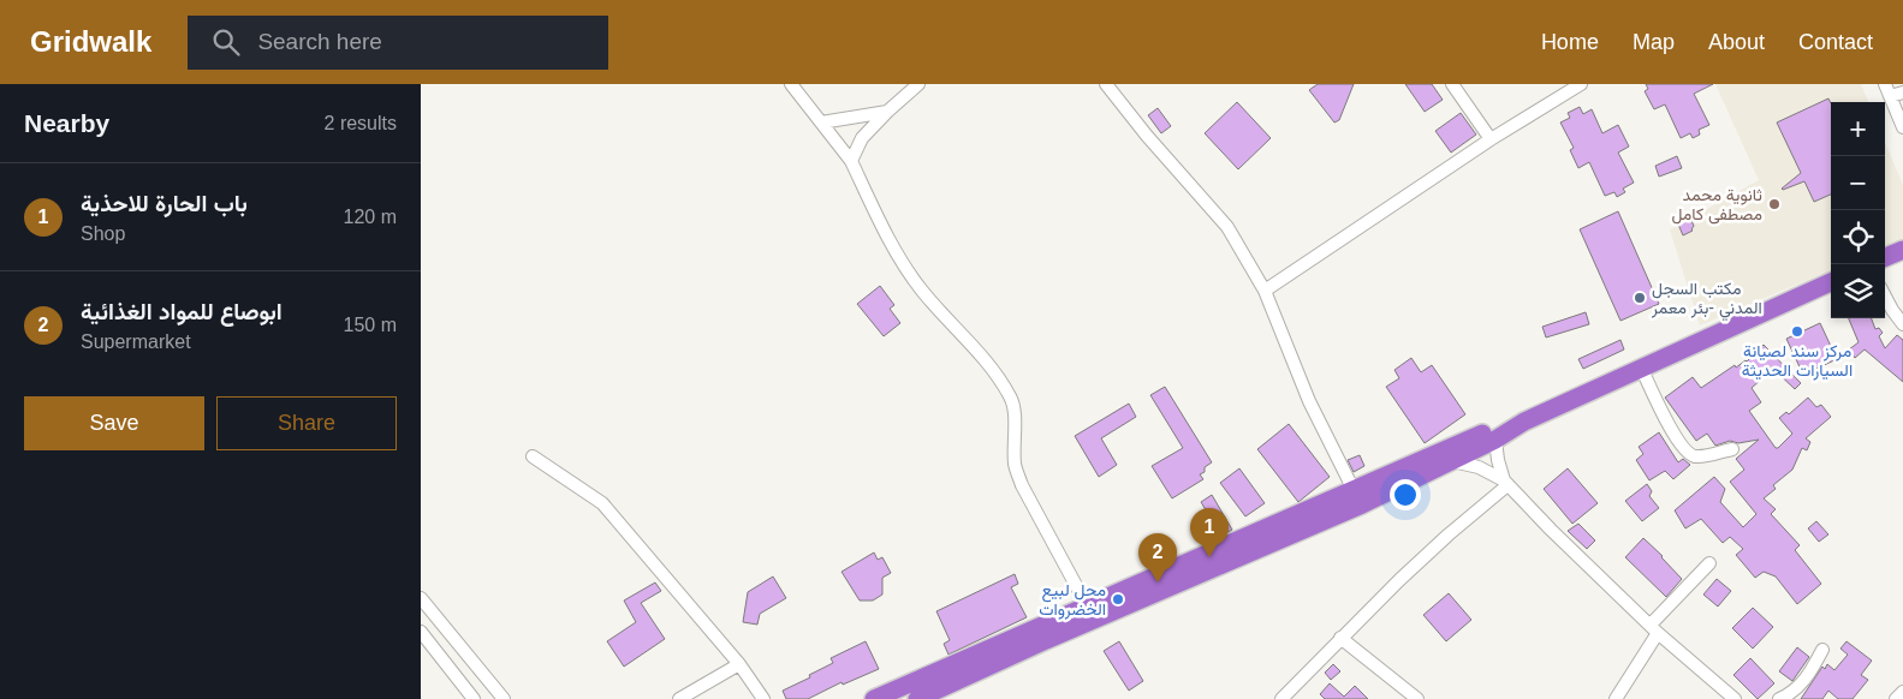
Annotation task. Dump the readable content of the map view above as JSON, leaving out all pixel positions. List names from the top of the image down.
{
  "places": [
    "ثانوية محمد مصطفى كامل",
    "مكتب السجل المدني -بئر معمر",
    "مركز سند لصيانة السيارات الحديثة",
    "محل لبيع الخضروات"
  ],
  "page": {
    "header": "Gridwalk",
    "search": "Search here",
    "nav": [
      "Home",
      "Map",
      "About",
      "Contact"
    ],
    "heading": ["Nearby", "2 results"],
    "map_buttons": ["+", "−"],
    "list": [
      {
        "mark": "1",
        "name": "باب الحارة للاحذية",
        "note": "Shop",
        "value": "120 m"
      },
      {
        "mark": "2",
        "name": "ابوصاع للمواد الغذائية",
        "note": "Supermarket",
        "value": "150 m"
      }
    ],
    "buttons": ["Save", "Share"],
    "pins": ["1", "2"]
  }
}
